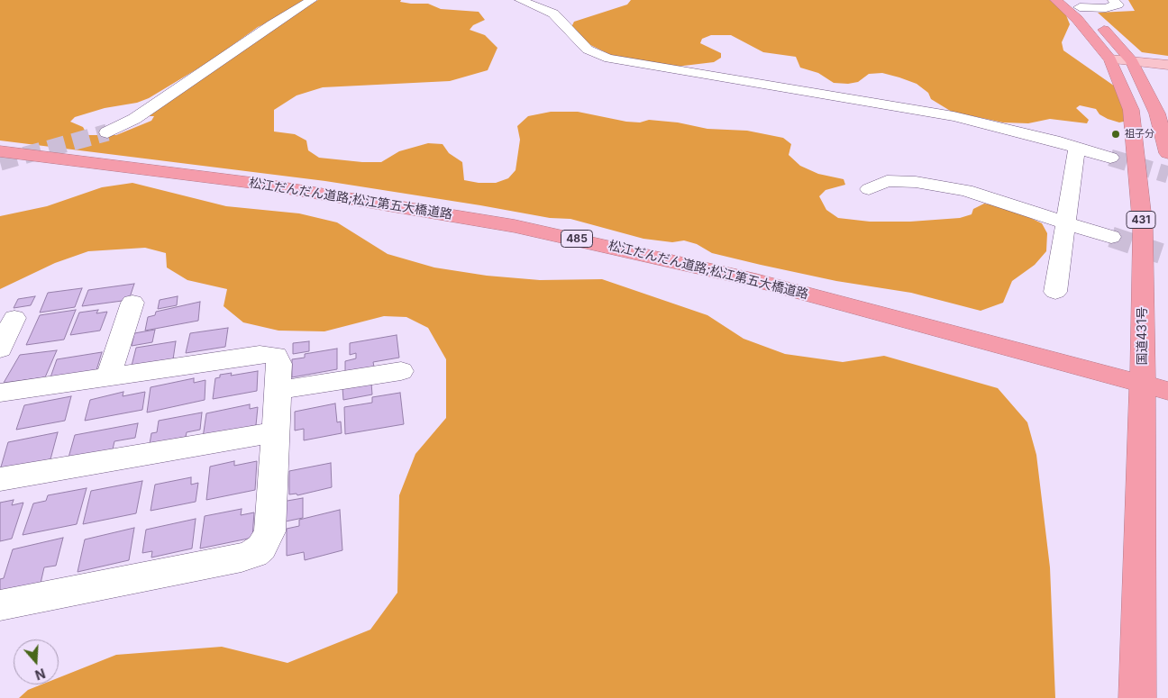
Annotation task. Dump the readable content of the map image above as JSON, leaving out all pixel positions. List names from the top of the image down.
{
  "streets": {
    "highway": [
      "松江だんだん道路;松江第五大橋道路",
      "431",
      "485",
      "国道431号"
    ]
  },
  "crossings": [
    ["松江だんだん道路;松江第五大橋道路", "国道431号"]
  ],
  "places": ["祖子分"],
  "north": "bottom"
}
